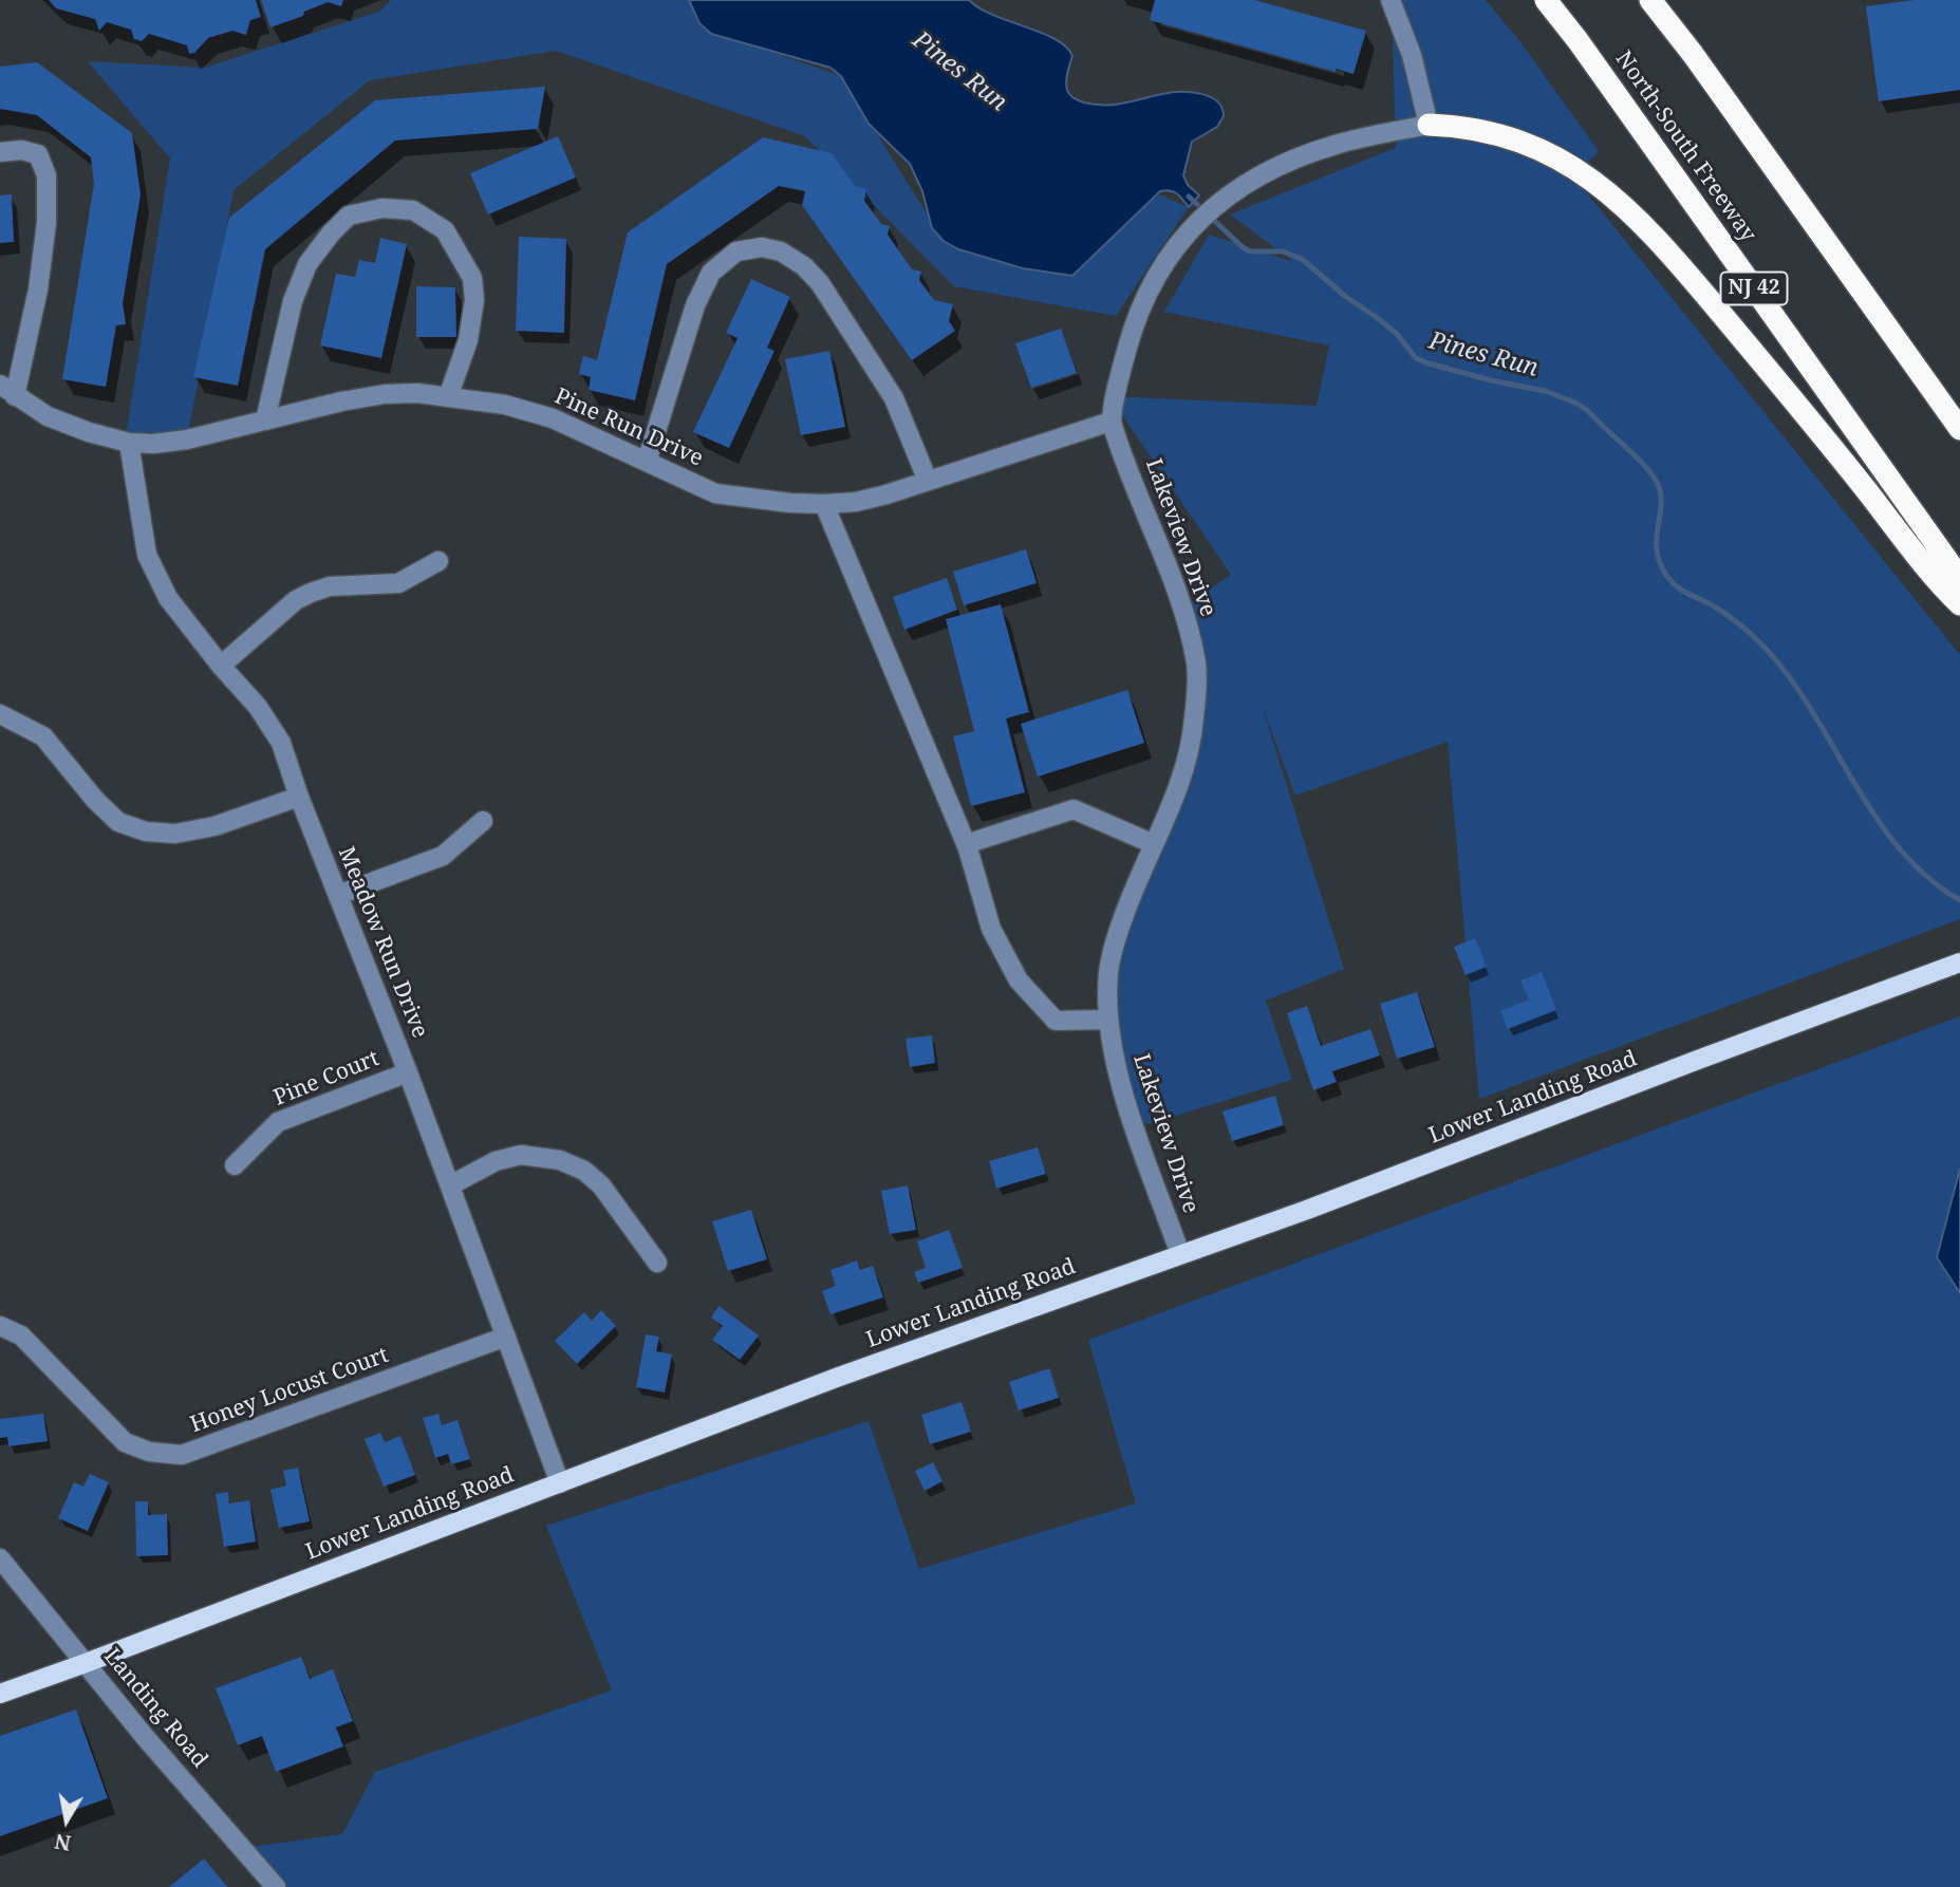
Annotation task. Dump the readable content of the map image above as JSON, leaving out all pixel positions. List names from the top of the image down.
{
  "streets": {
    "highway": ["North-South Freeway", "NJ 42"],
    "main road": ["Lower Landing Road"],
    "street": [
      "Pine Run Drive",
      "Lakeview Drive",
      "Meadow Run Drive",
      "Pine Court",
      "Honey Locust Court",
      "Landing Road"
    ]
  },
  "crossings": [
    ["Pine Run Drive", "Lakeview Drive"],
    ["Pine Run Drive", "Meadow Run Drive"],
    ["Lakeview Drive", "Lower Landing Road"],
    ["Meadow Run Drive", "Pine Court"],
    ["Meadow Run Drive", "Lower Landing Road"],
    ["Meadow Run Drive", "Honey Locust Court"],
    ["Lower Landing Road", "Landing Road"]
  ],
  "water": ["Pines Run"],
  "north": "bottom"
}
